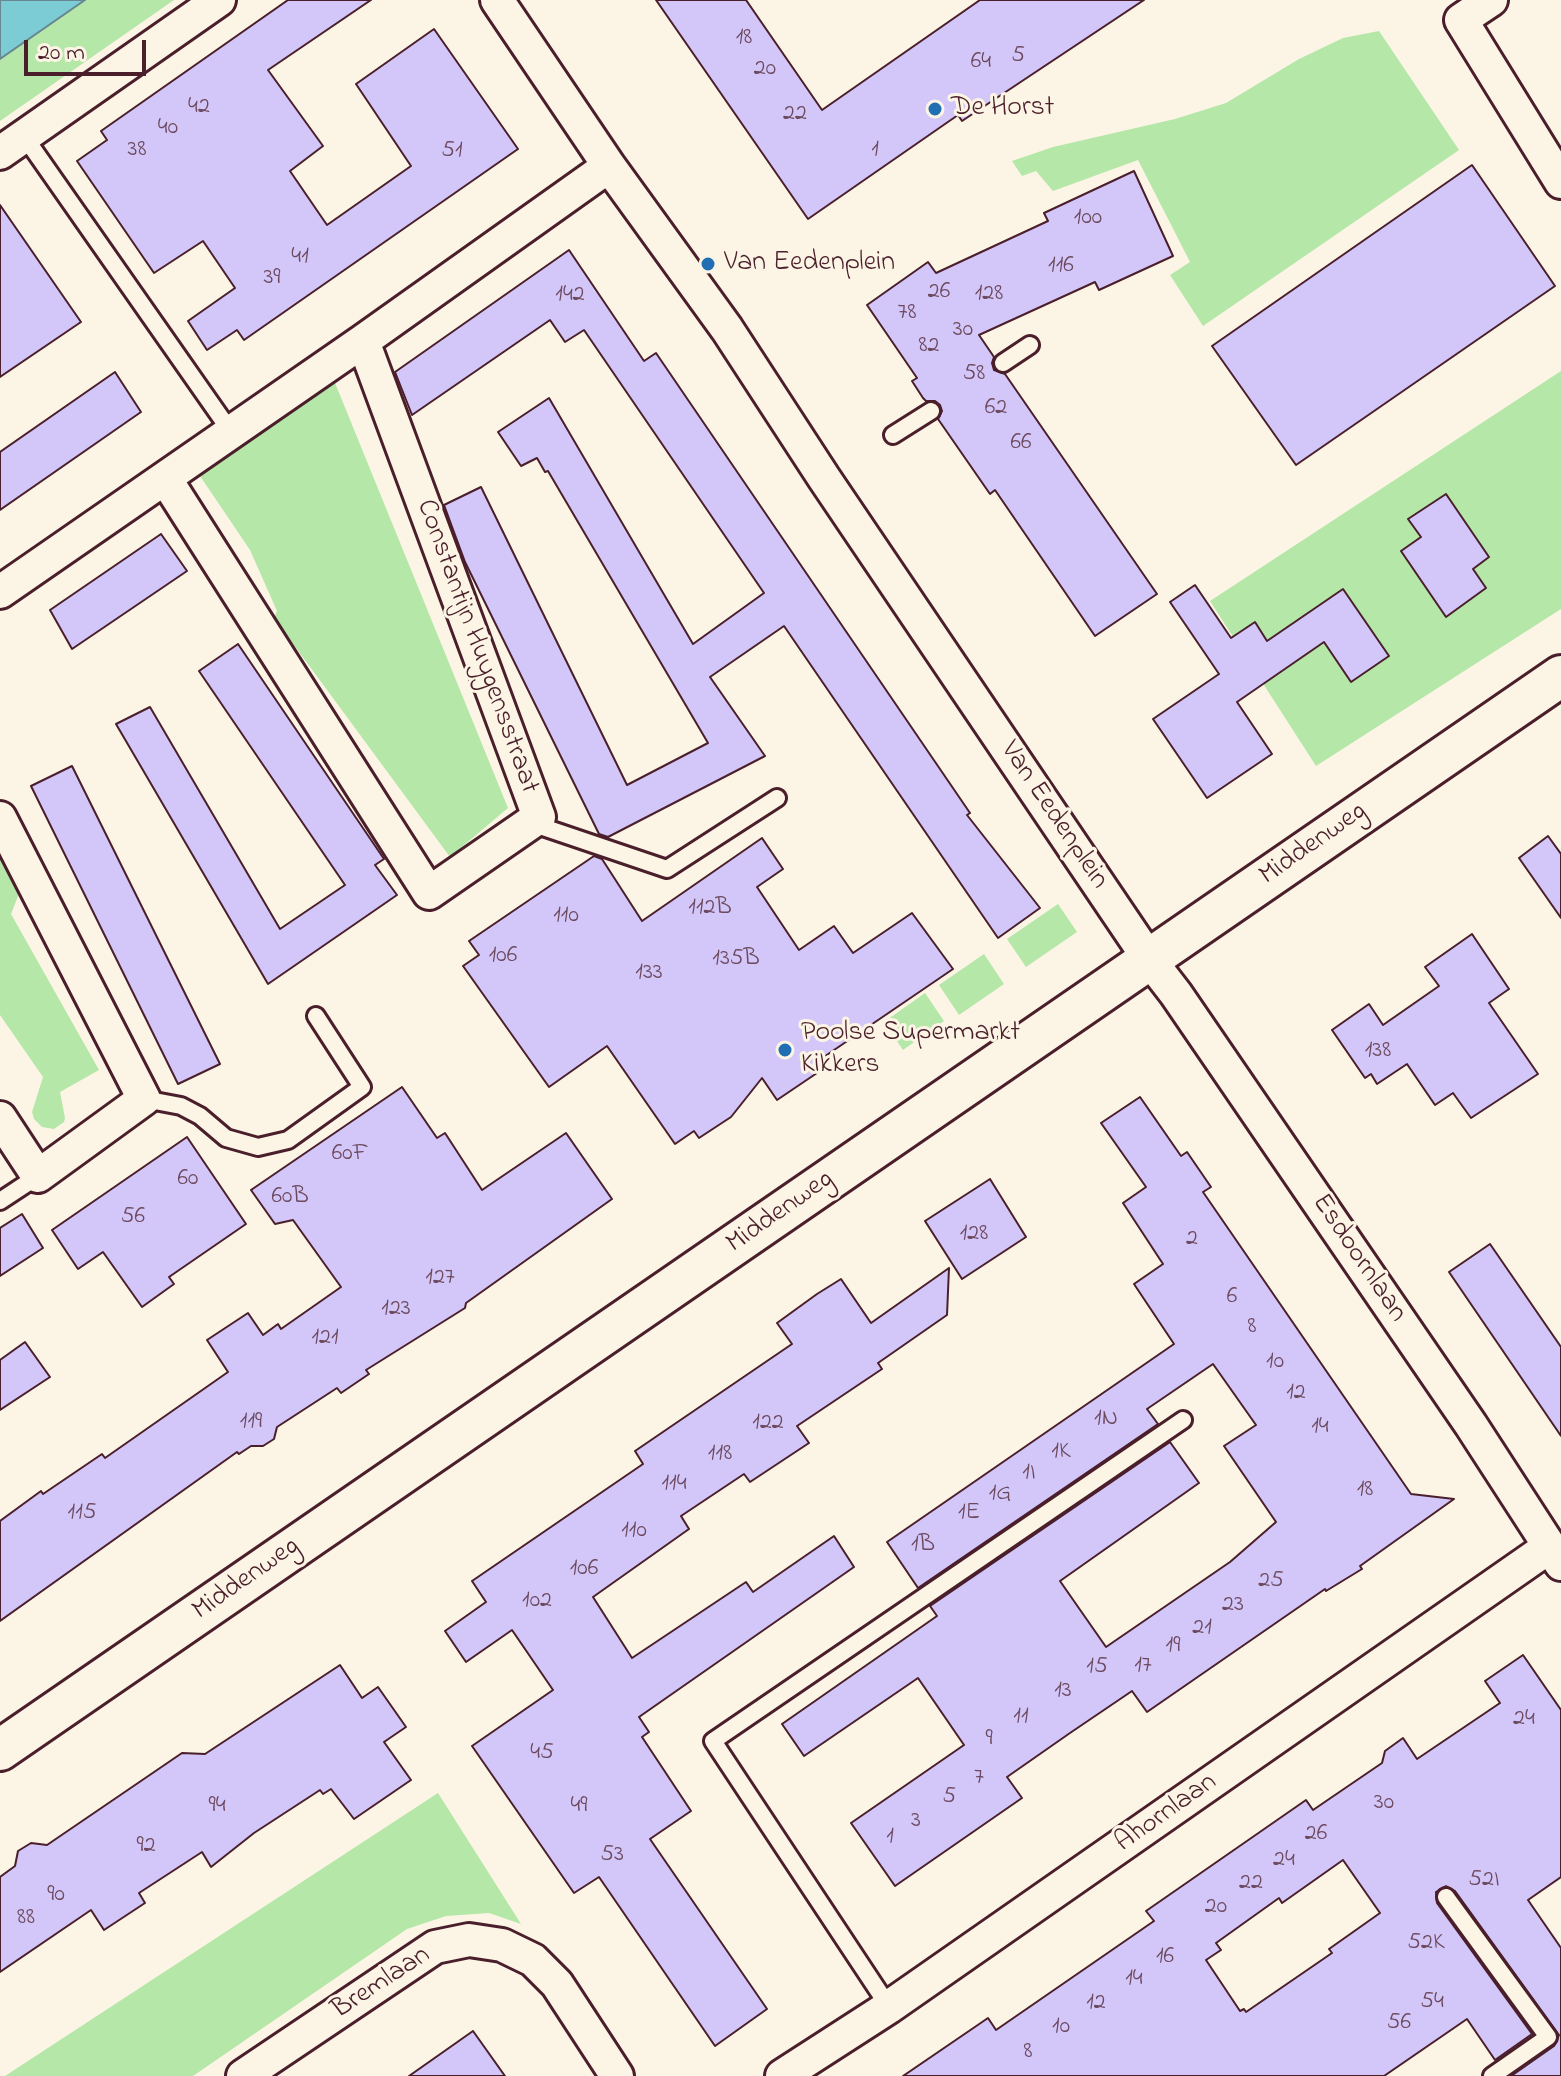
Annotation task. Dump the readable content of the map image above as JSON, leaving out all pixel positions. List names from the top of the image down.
{
  "streets": {
    "street": [
      "Constantijn Huygensstraat",
      "Van Eedenplein",
      "Middenweg",
      "Esdoornlaan",
      "Ahornlaan",
      "Bremlaan"
    ]
  },
  "crossings": [
    ["Van Eedenplein", "Middenweg"],
    ["Van Eedenplein", "Esdoornlaan"],
    ["Middenweg", "Esdoornlaan"],
    ["Esdoornlaan", "Ahornlaan"]
  ],
  "places": ["De Horst", "Van Eedenplein", "Poolse Supermarkt Kikkers"],
  "house_numbers": [
    "18",
    "5",
    "64",
    "20",
    "42",
    "22",
    "40",
    "38",
    "1",
    "51",
    "100",
    "41",
    "116",
    "39",
    "26",
    "128",
    "142",
    "78",
    "30",
    "82",
    "58",
    "62",
    "66",
    "112B",
    "110",
    "106",
    "135B",
    "133",
    "138",
    "60F",
    "60",
    "60B",
    "56",
    "128",
    "2",
    "127",
    "6",
    "123",
    "8",
    "121",
    "10",
    "12",
    "1N",
    "119",
    "122",
    "14",
    "1K",
    "118",
    "1I",
    "114",
    "18",
    "1G",
    "115",
    "1E",
    "110",
    "1B",
    "106",
    "25",
    "102",
    "23",
    "21",
    "19",
    "17",
    "15",
    "13",
    "11",
    "24",
    "9",
    "45",
    "7",
    "5",
    "30",
    "94",
    "49",
    "3",
    "26",
    "1",
    "92",
    "53",
    "24",
    "52I",
    "22",
    "90",
    "20",
    "88",
    "52K",
    "16",
    "14",
    "54",
    "12",
    "56",
    "10",
    "8"
  ],
  "scale_bar": "20 m"
}
